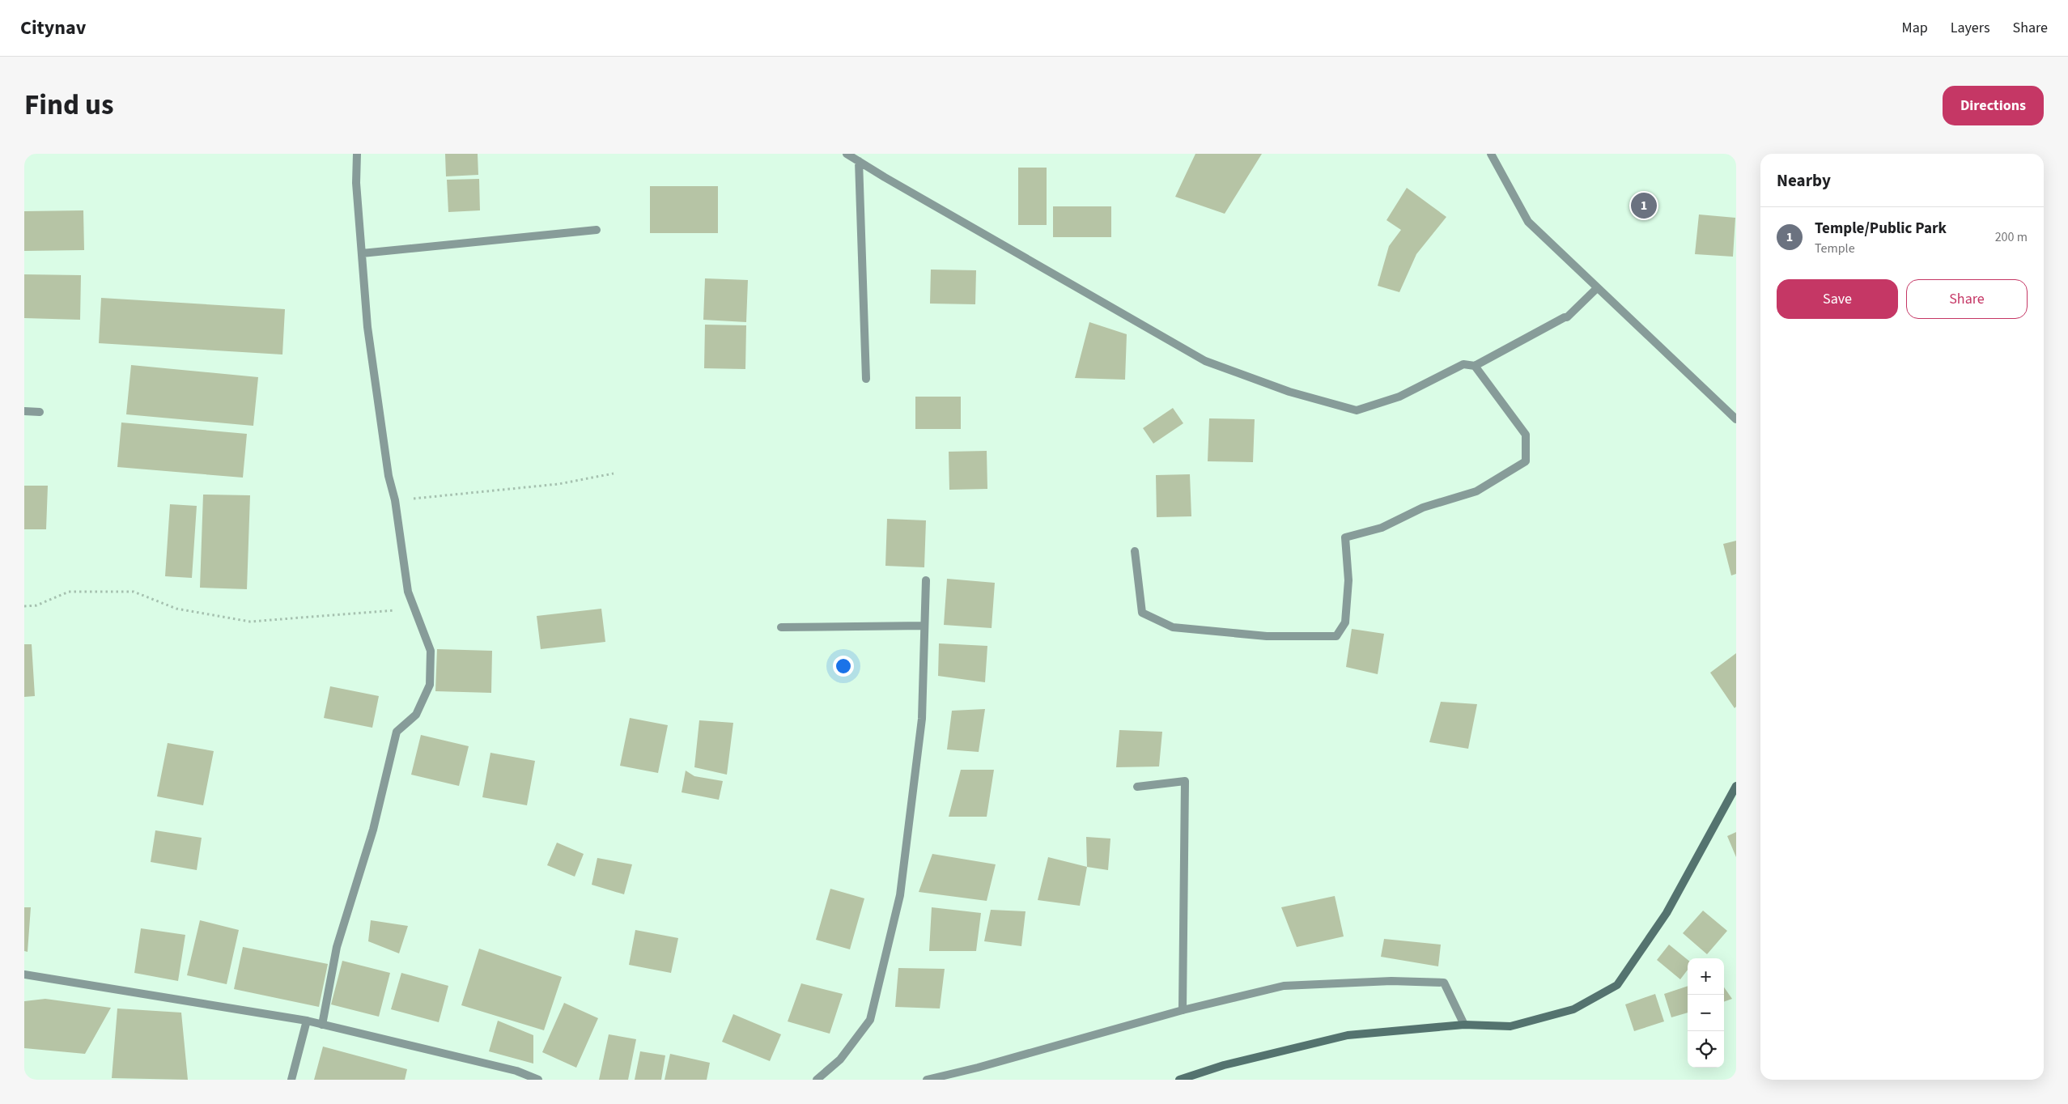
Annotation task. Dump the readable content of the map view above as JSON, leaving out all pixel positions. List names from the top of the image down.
{
  "page": {
    "header": "Citynav",
    "nav": ["Map", "Layers", "Share"],
    "title": "Find us",
    "buttons": [
      "Directions",
      ["Save", "Share"]
    ],
    "heading": "Nearby",
    "pins": "1",
    "list": [
      {
        "mark": "1",
        "name": "Temple/Public Park",
        "note": "Temple",
        "value": "200 m"
      }
    ],
    "map_buttons": ["+", "−"]
  }
}
